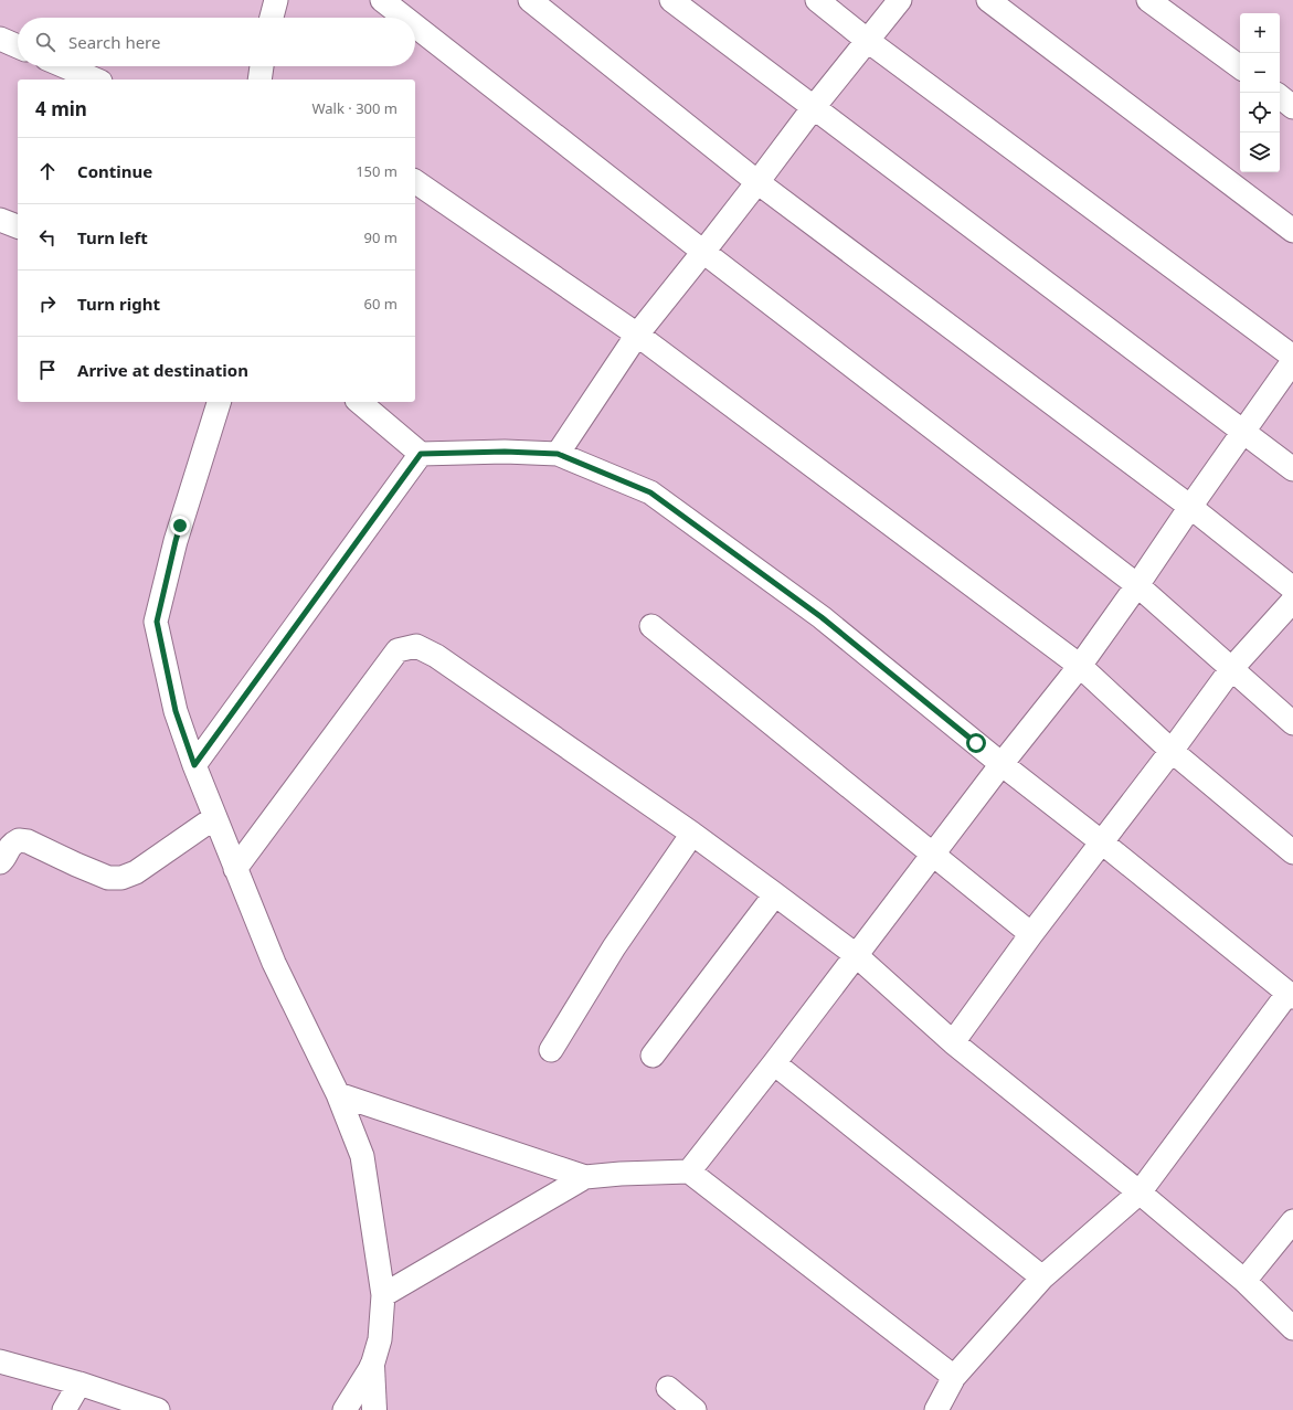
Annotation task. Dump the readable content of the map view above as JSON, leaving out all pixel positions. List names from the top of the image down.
{
  "page": {
    "map_buttons": ["+", "−"],
    "search": "Search here",
    "heading": ["4 min", "Walk · 300 m"],
    "list": [
      ["Continue", "150 m"],
      ["Turn left", "90 m"],
      ["Turn right", "60 m"],
      "Arrive at destination"
    ]
  }
}
